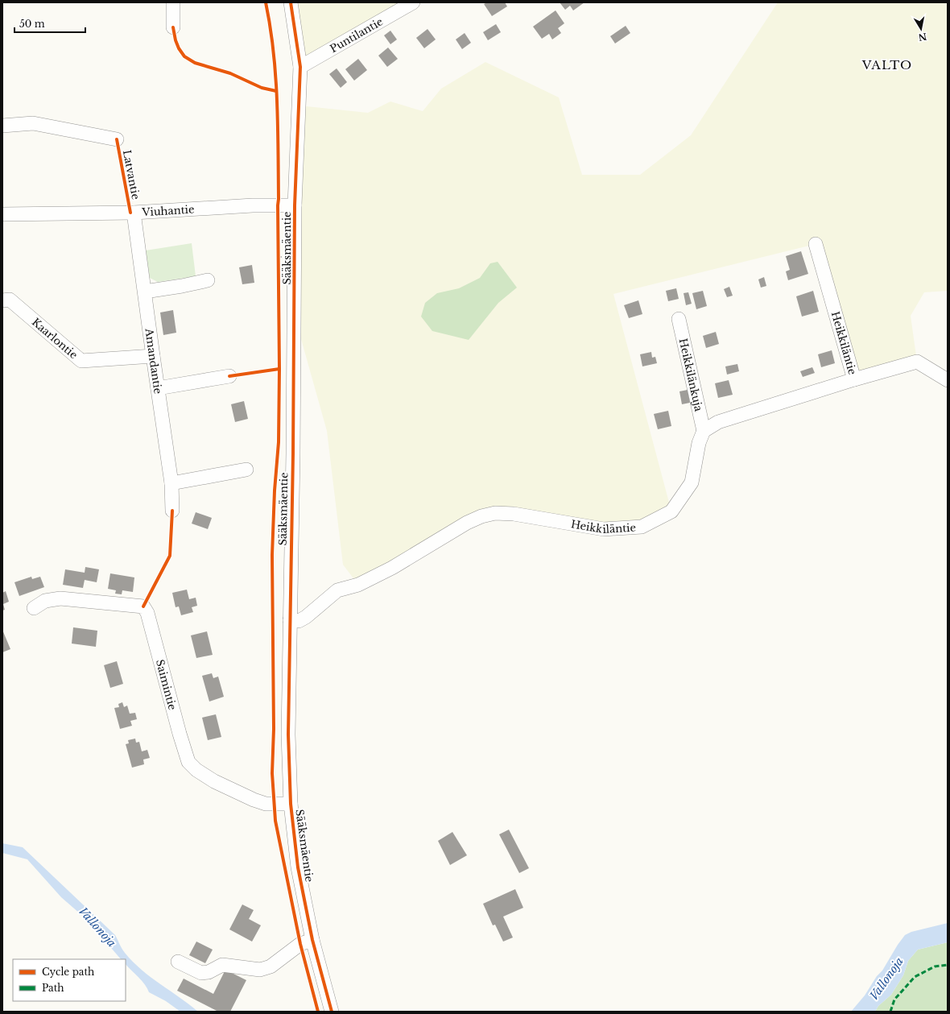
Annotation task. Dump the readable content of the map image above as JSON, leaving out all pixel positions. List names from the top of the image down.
{
  "streets": {
    "street": [
      "Puntilantie",
      "Latvantie",
      "Viuhantie",
      "Sääksmäentie",
      "Kaarlontie",
      "Heikkiläntie",
      "Amandantie",
      "Heikkilänkuja",
      "Saimintie"
    ]
  },
  "crossings": [
    ["Puntilantie", "Sääksmäentie"],
    ["Viuhantie", "Sääksmäentie"],
    ["Viuhantie", "Amandantie"],
    ["Sääksmäentie", "Heikkiläntie"],
    ["Sääksmäentie", "Saimintie"],
    ["Kaarlontie", "Amandantie"],
    ["Heikkiläntie", "Heikkilänkuja"]
  ],
  "districts": ["VALTO"],
  "water": ["Vallonoja"],
  "legend": ["Cycle path", "Path"],
  "scale_bar": "50 m",
  "north": "bottom"
}
